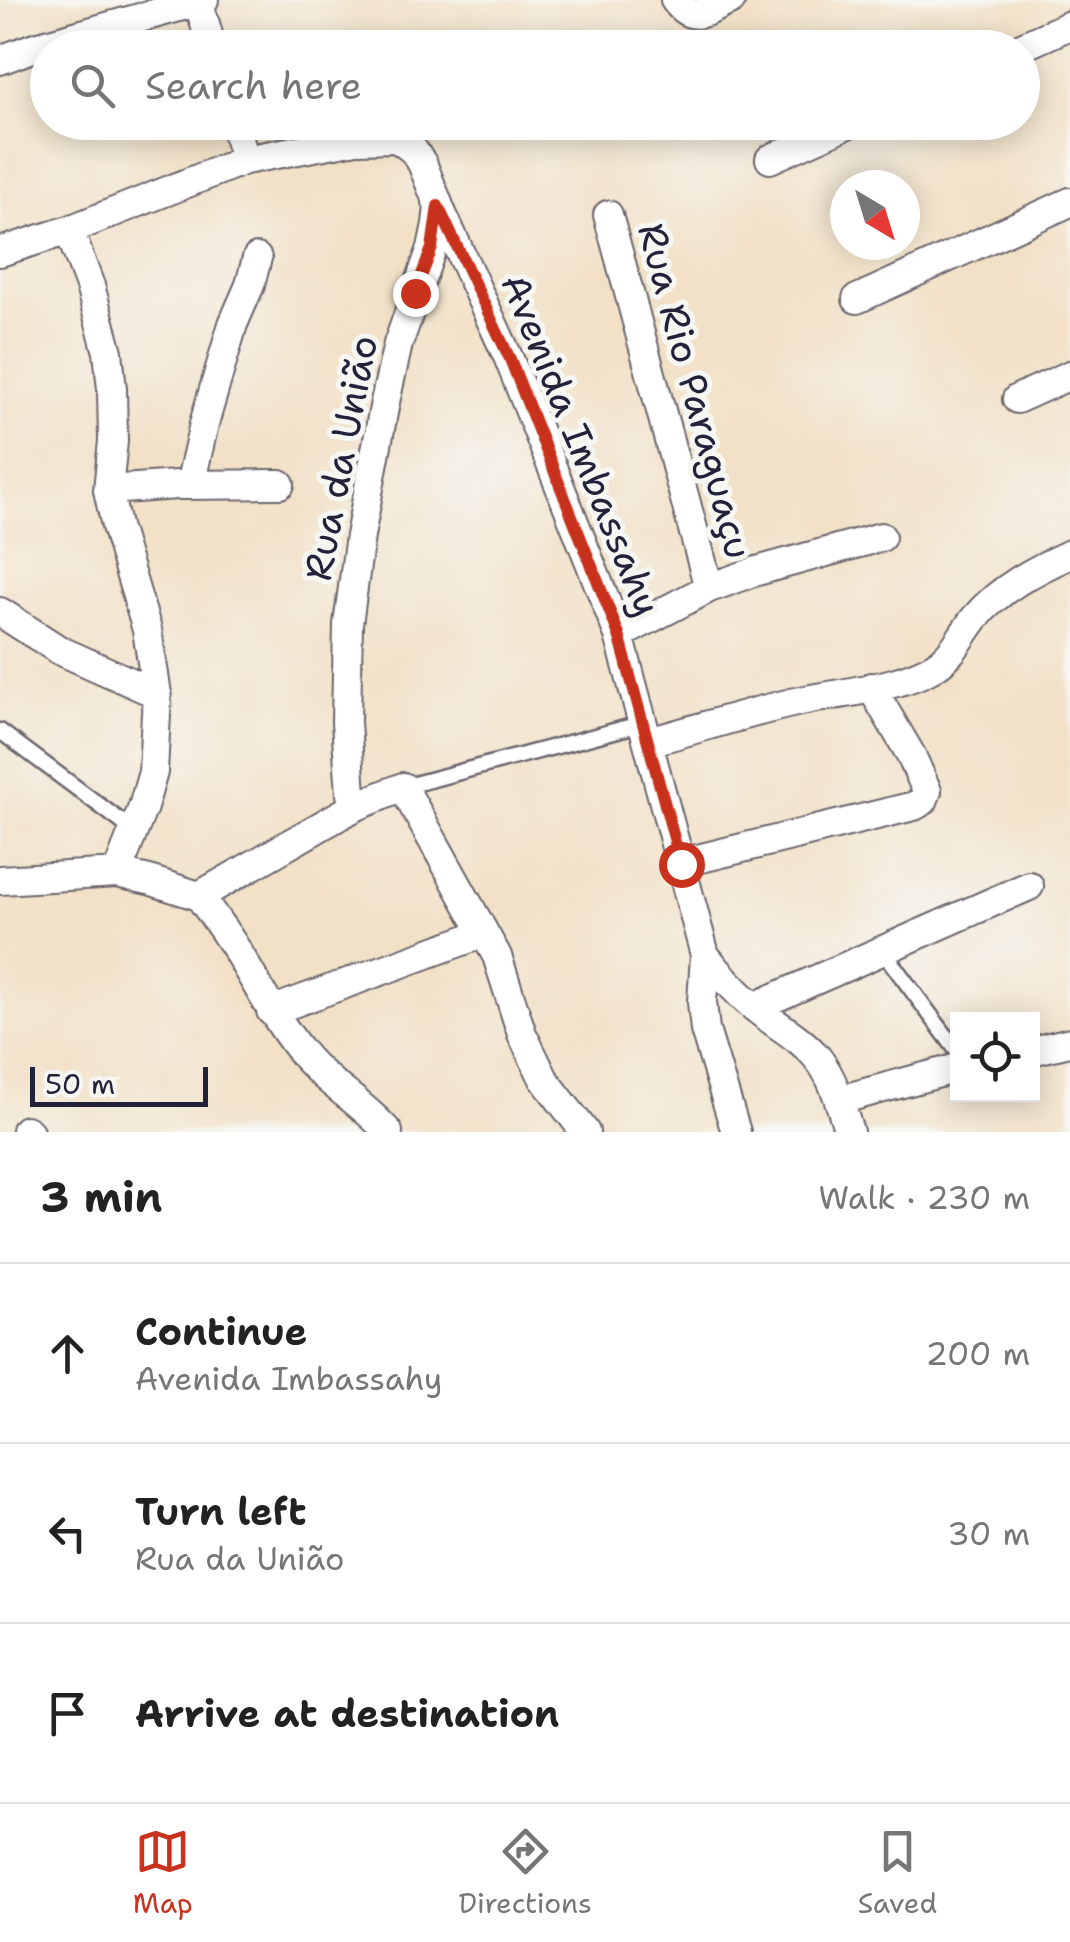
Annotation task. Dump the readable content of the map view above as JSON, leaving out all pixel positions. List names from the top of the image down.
{
  "streets": {
    "street": ["Rua Rio Paraguaçu", "Avenida Imbassahy", "Rua da União"]
  },
  "crossings": [
    ["Avenida Imbassahy", "Rua da União"]
  ],
  "scale_bar": "50 m",
  "north": "bottom right",
  "page": {
    "search": "Search here",
    "scale": "50 m",
    "heading": ["3 min", "Walk · 230 m"],
    "list": [
      ["Continue", "Avenida Imbassahy", "200 m"],
      ["Turn left", "Rua da União", "30 m"],
      "Arrive at destination"
    ],
    "nav": ["Map", "Directions", "Saved"]
  }
}
